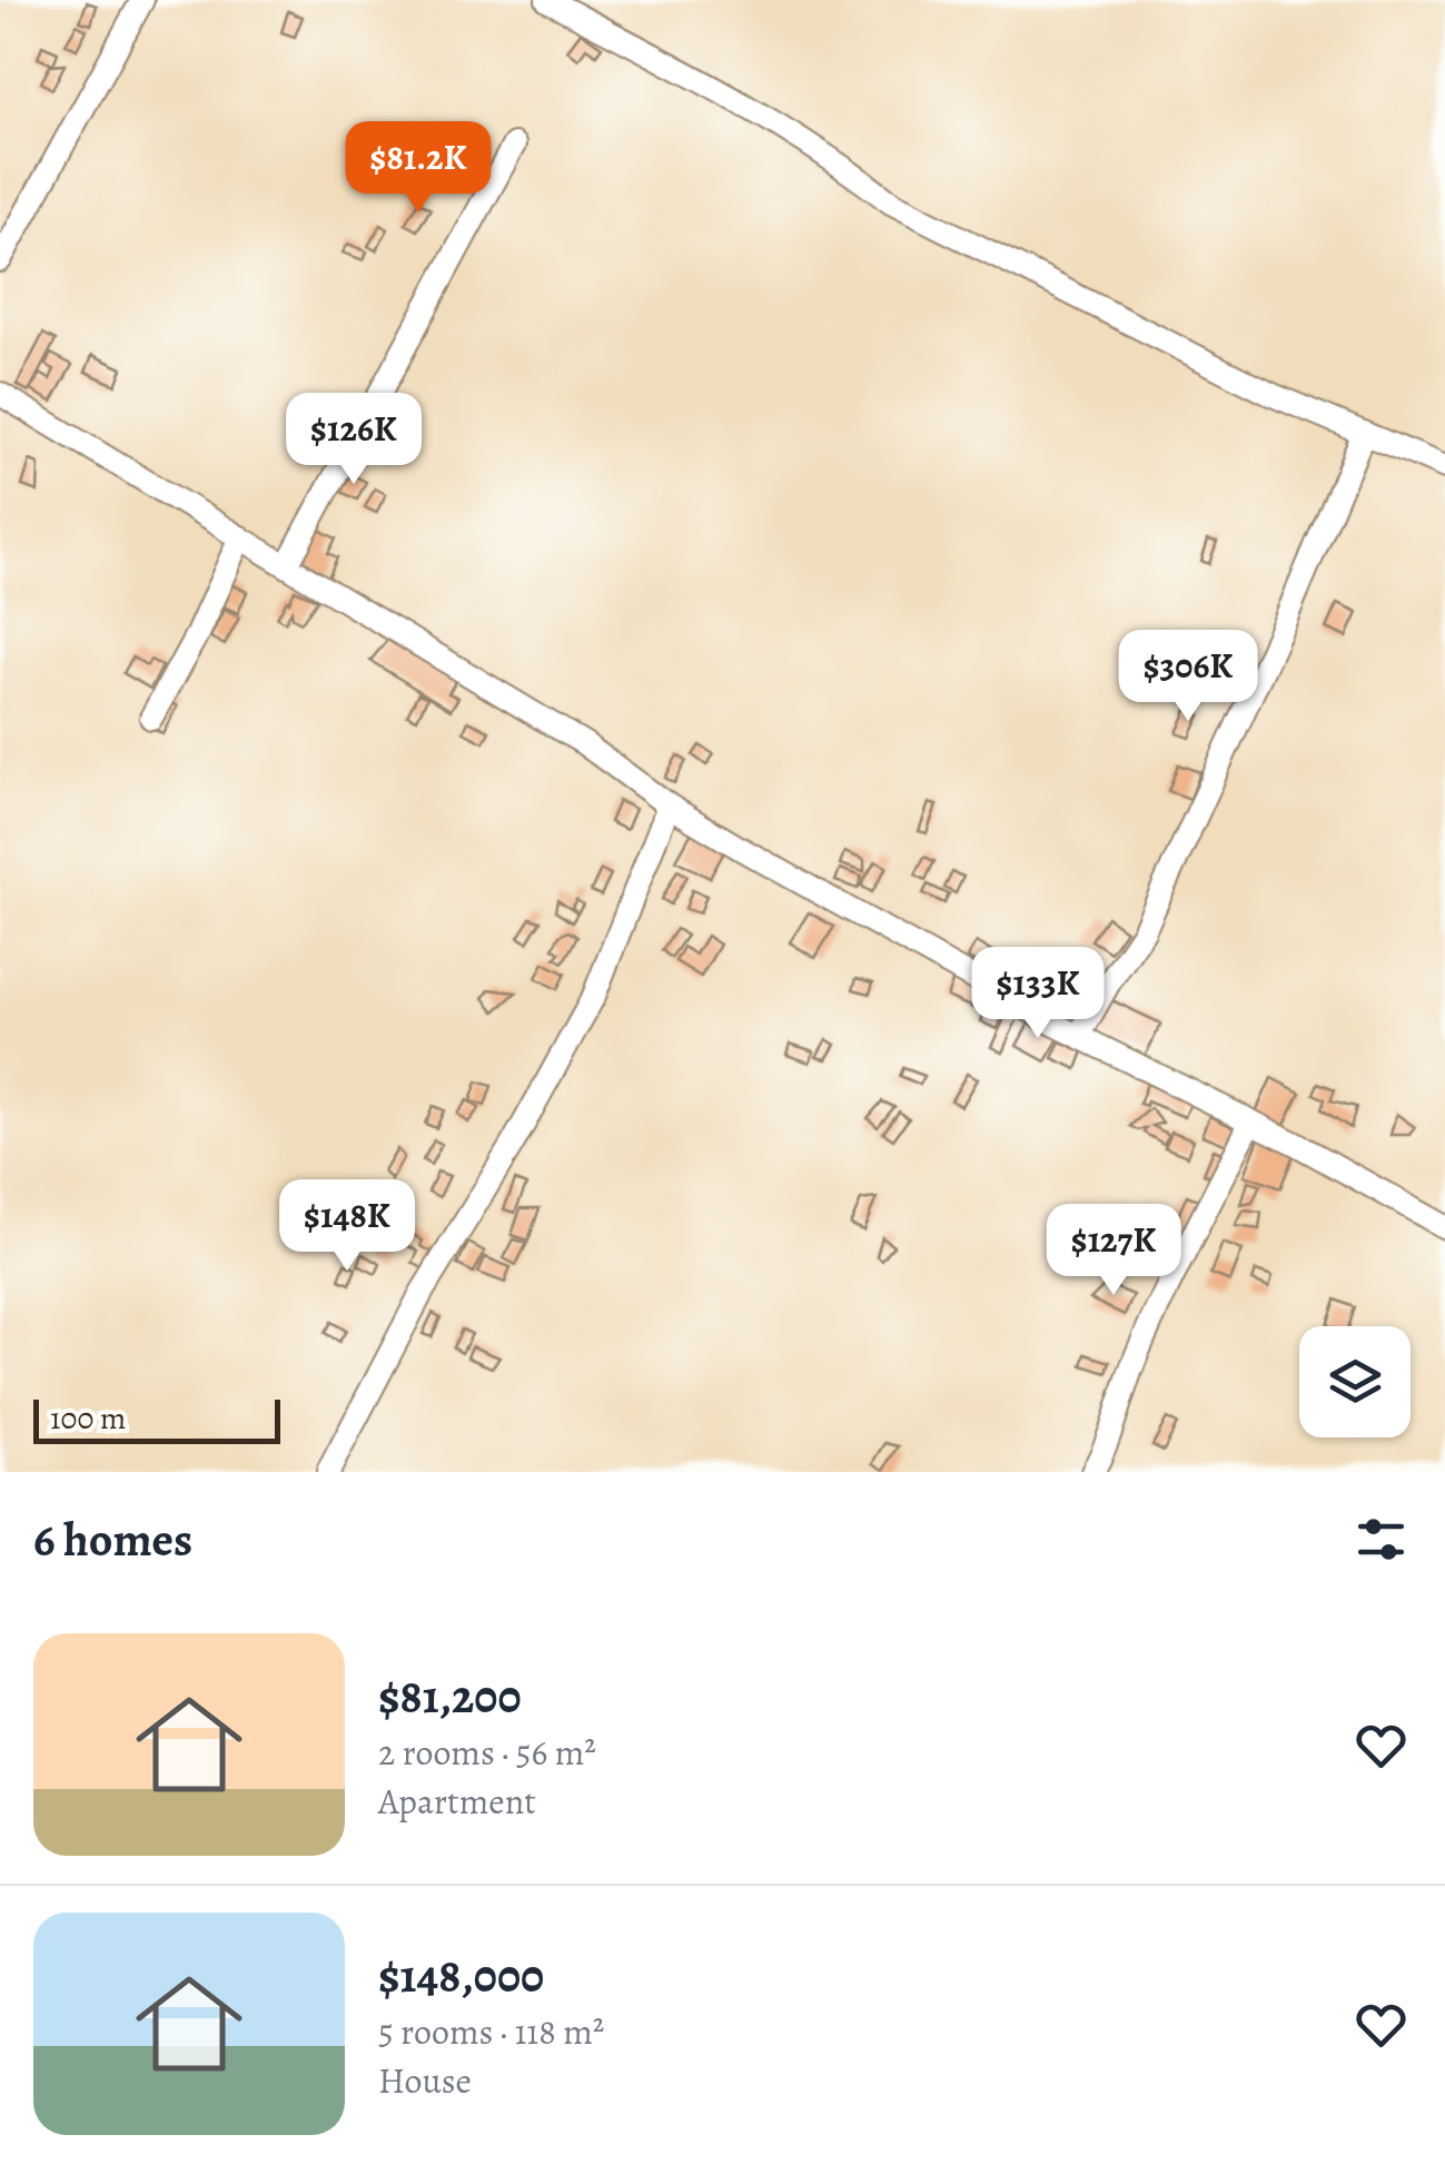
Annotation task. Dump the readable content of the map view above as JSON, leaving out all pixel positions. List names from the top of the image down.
{
  "scale_bar": "100 m",
  "page": {
    "price": [
      "$81.2K",
      "$126K",
      "$306K",
      "$133K",
      "$148K",
      "$127K"
    ],
    "scale": "100 m",
    "heading": "6 homes",
    "list": [
      {
        "name": "$81,200",
        "note": "2 rooms · 56 m² · Apartment"
      },
      {
        "name": "$148,000",
        "note": "5 rooms · 118 m² · House"
      }
    ]
  }
}
